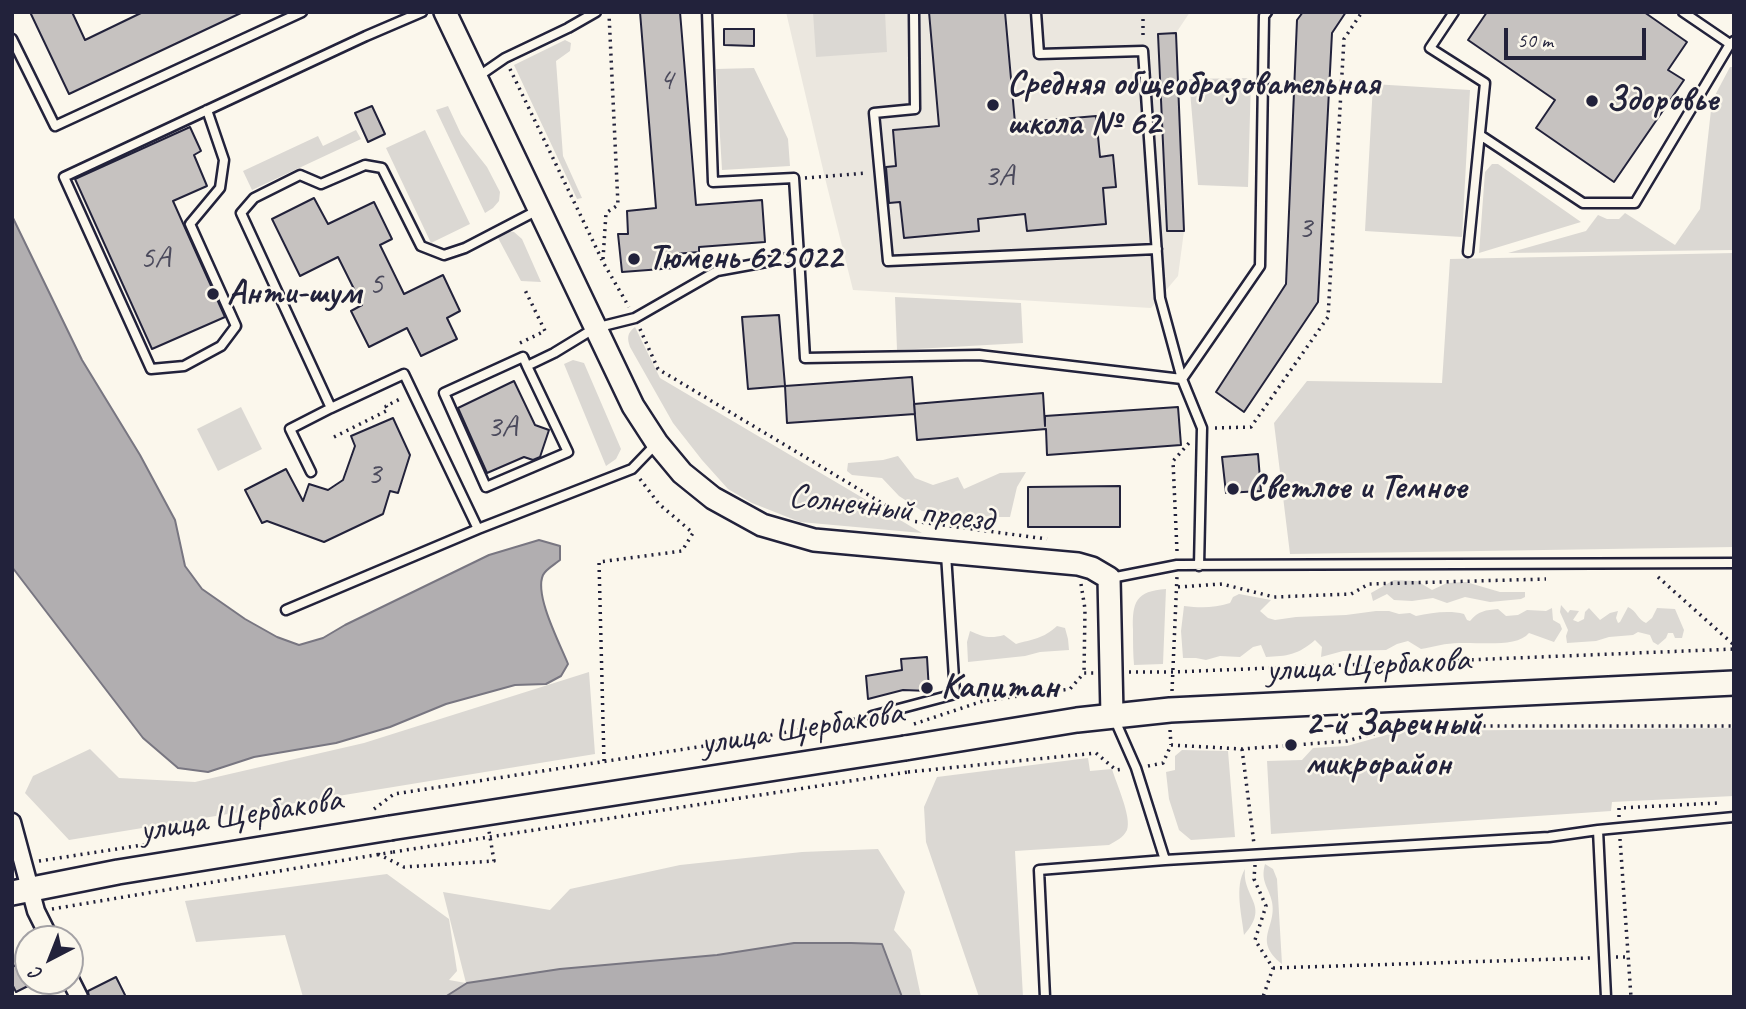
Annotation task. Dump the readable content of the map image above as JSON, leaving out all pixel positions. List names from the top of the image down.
{
  "streets": {
    "main road": ["улица Щербакова"],
    "street": ["Солнечный проезд"]
  },
  "places": [
    "Здоровье",
    "Средняя общеобразовательная школа № 62",
    "Тюмень 625022",
    "Анти-шум",
    "Светлое и Темное",
    "Капитан",
    "2-й Заречный микрорайон"
  ],
  "house_numbers": [
    "4",
    "3А",
    "3",
    "5А",
    "5",
    "3А",
    "3"
  ],
  "scale_bar": "50 m",
  "north": "bottom left"
}
